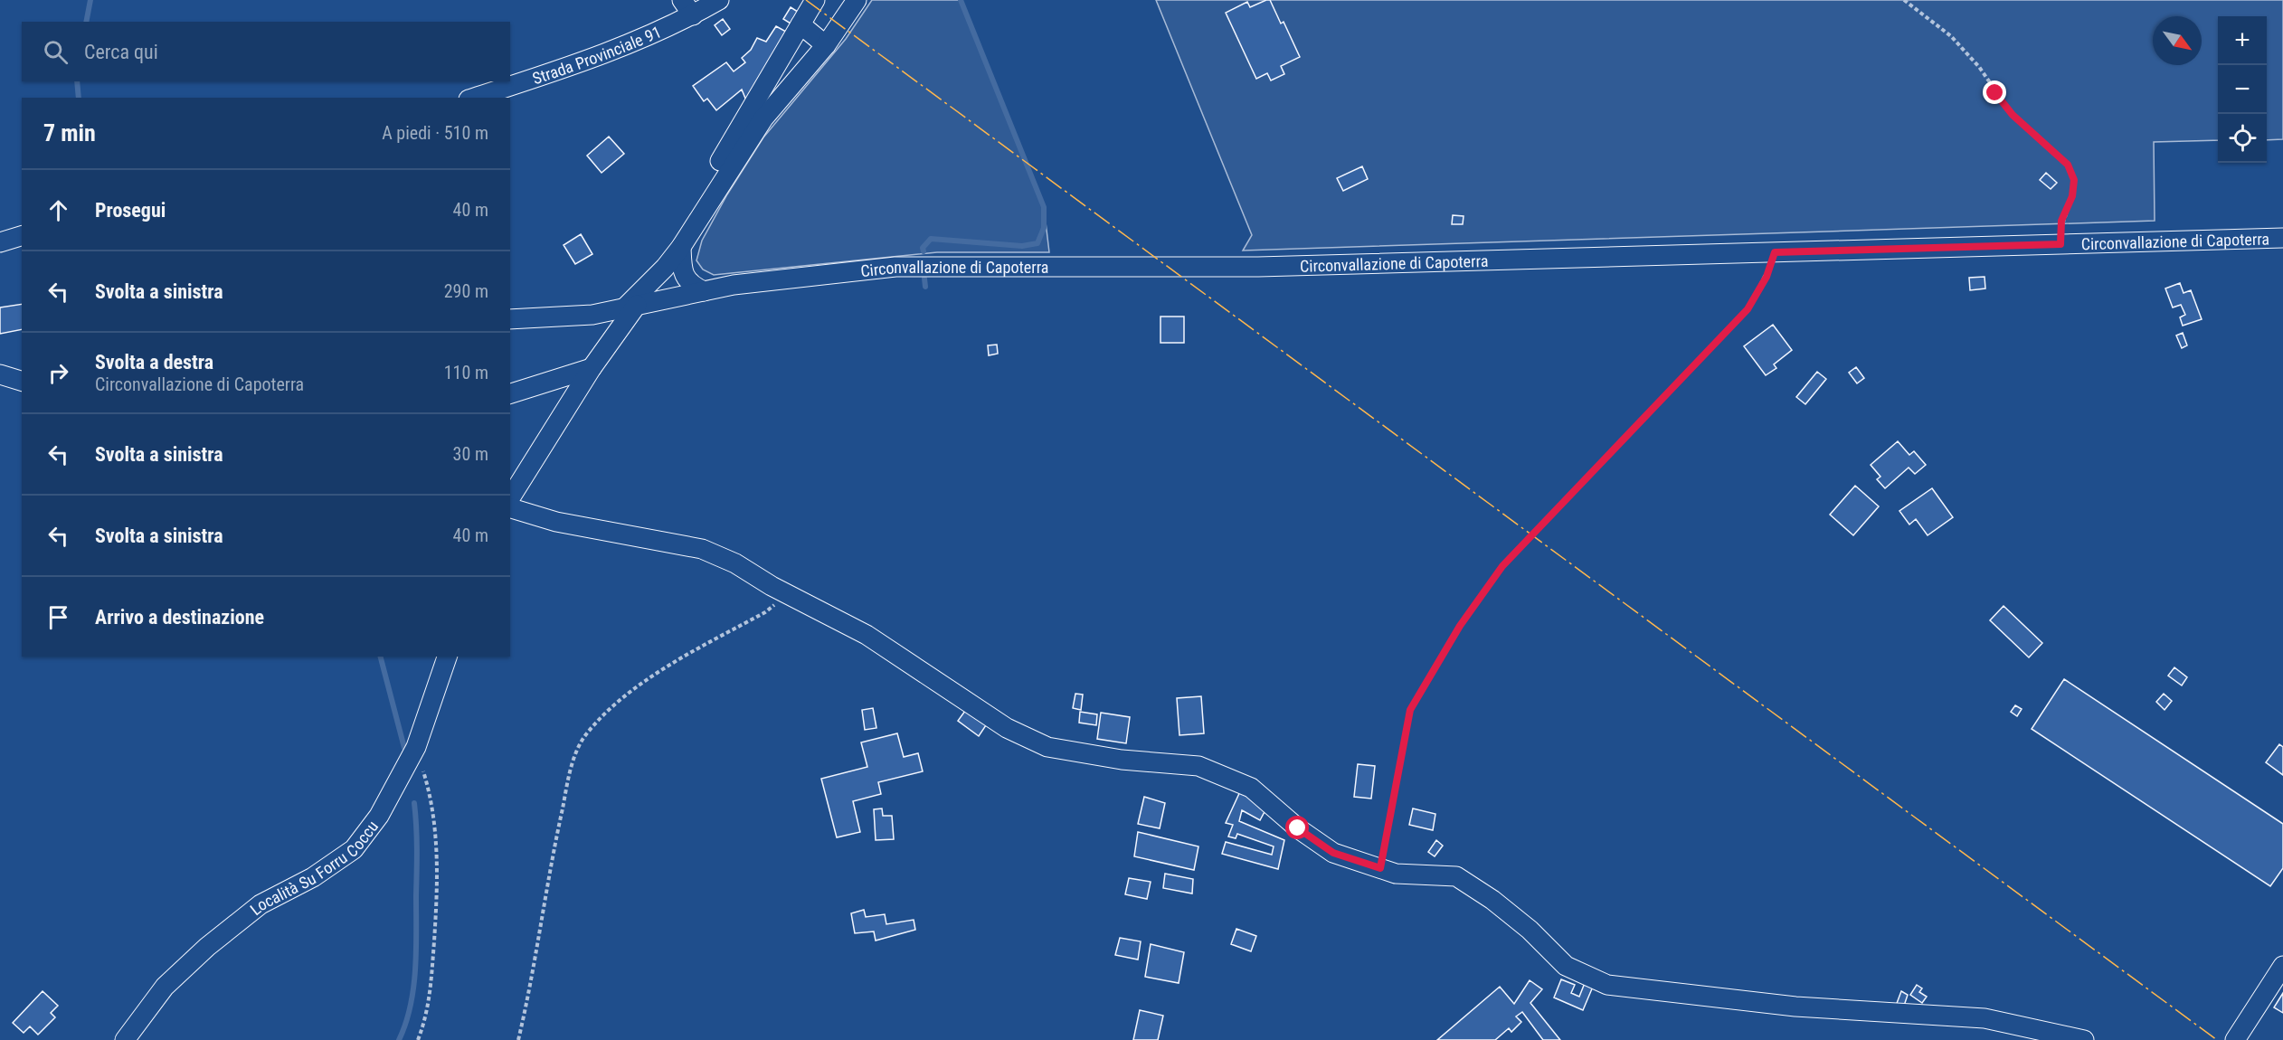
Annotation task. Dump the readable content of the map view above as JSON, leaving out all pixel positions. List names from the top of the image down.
{
  "streets": {
    "street": ["Strada Provinciale 91", "Circonvallazione di Capoterra", "Località Su Forru Coccu"]
  },
  "north": "bottom right",
  "page": {
    "map_buttons": ["+", "−"],
    "search": "Cerca qui",
    "heading": ["7 min", "A piedi · 510 m"],
    "list": [
      ["Prosegui", "40 m"],
      ["Svolta a sinistra", "290 m"],
      ["Svolta a destra", "Circonvallazione di Capoterra", "110 m"],
      ["Svolta a sinistra", "30 m"],
      ["Svolta a sinistra", "40 m"],
      "Arrivo a destinazione"
    ]
  }
}
